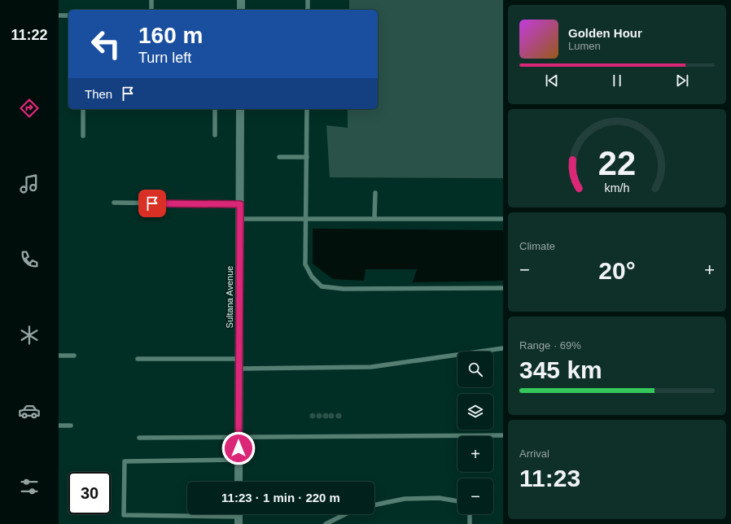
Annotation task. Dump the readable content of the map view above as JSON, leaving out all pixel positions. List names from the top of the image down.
{
  "streets": {
    "street": ["Sultana Avenue"]
  },
  "page": {
    "tabs": "11:22",
    "turn": ["160 m", "Turn left"],
    "song": ["Golden Hour", "Lumen"],
    "then": "Then",
    "tile": [
      "Climate",
      ["Range · 69%", "345 km"],
      ["Arrival", "11:23"]
    ],
    "heat": ["−", "20°", "+"],
    "map_buttons": ["+", "−"],
    "limit": "30",
    "trip": "11:23 · 1 min · 220 m",
    "gauge": ["22", "km/h"]
  }
}
